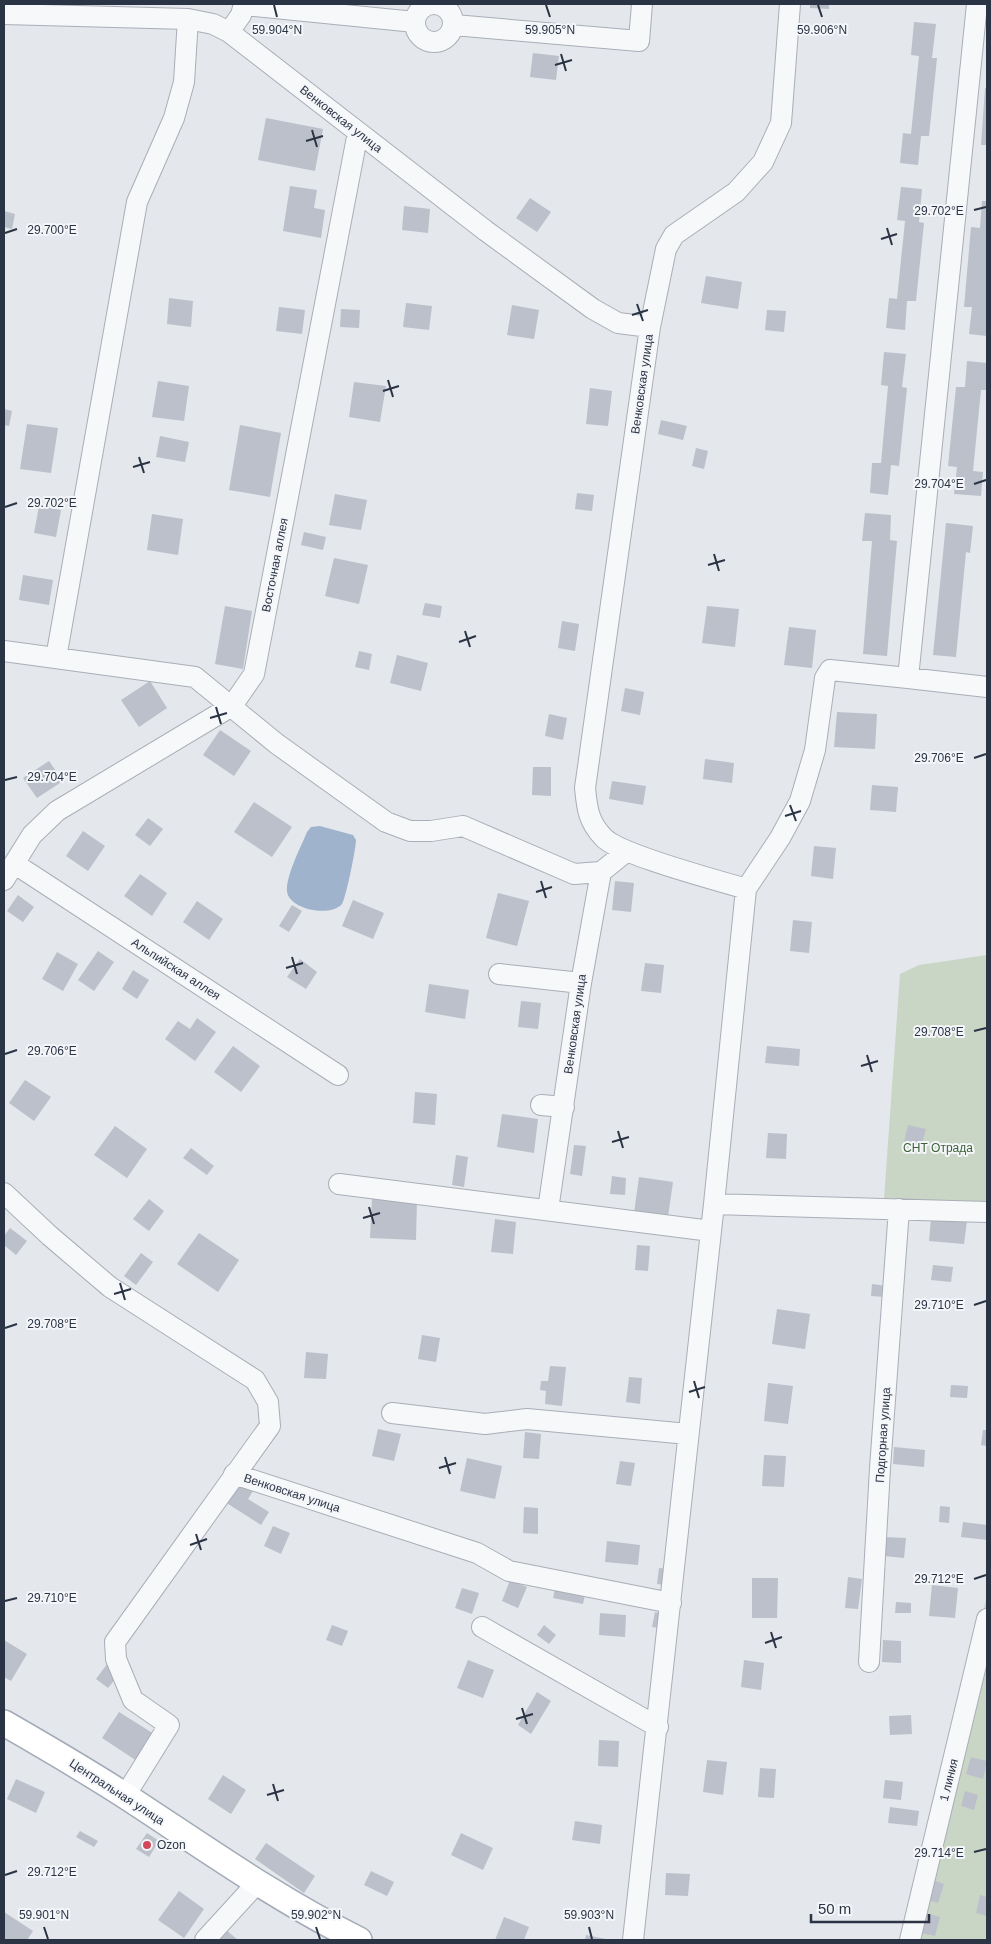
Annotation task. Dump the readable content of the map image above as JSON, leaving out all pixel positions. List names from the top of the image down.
{
  "streets": {
    "main road": ["Центральная улица"],
    "street": [
      "Венковская улица",
      "Восточная аллея",
      "Альпийская аллея",
      "Подгорная улица",
      "1 линия"
    ]
  },
  "crossings": [
    ["Венковская улица", "Восточная аллея"],
    ["Венковская улица", "Центральная улица"],
    ["Восточная аллея", "Альпийская аллея"]
  ],
  "parks": ["СНТ Отрада"],
  "places": ["Ozon"],
  "scale_bar": "50 m",
  "coordinates": [
    "59.904°N",
    "59.905°N",
    "59.906°N",
    "29.702°E",
    "29.700°E",
    "29.704°E",
    "29.706°E",
    "29.708°E",
    "29.710°E",
    "29.712°E",
    "29.714°E",
    "59.901°N",
    "59.902°N",
    "59.903°N"
  ]
}
